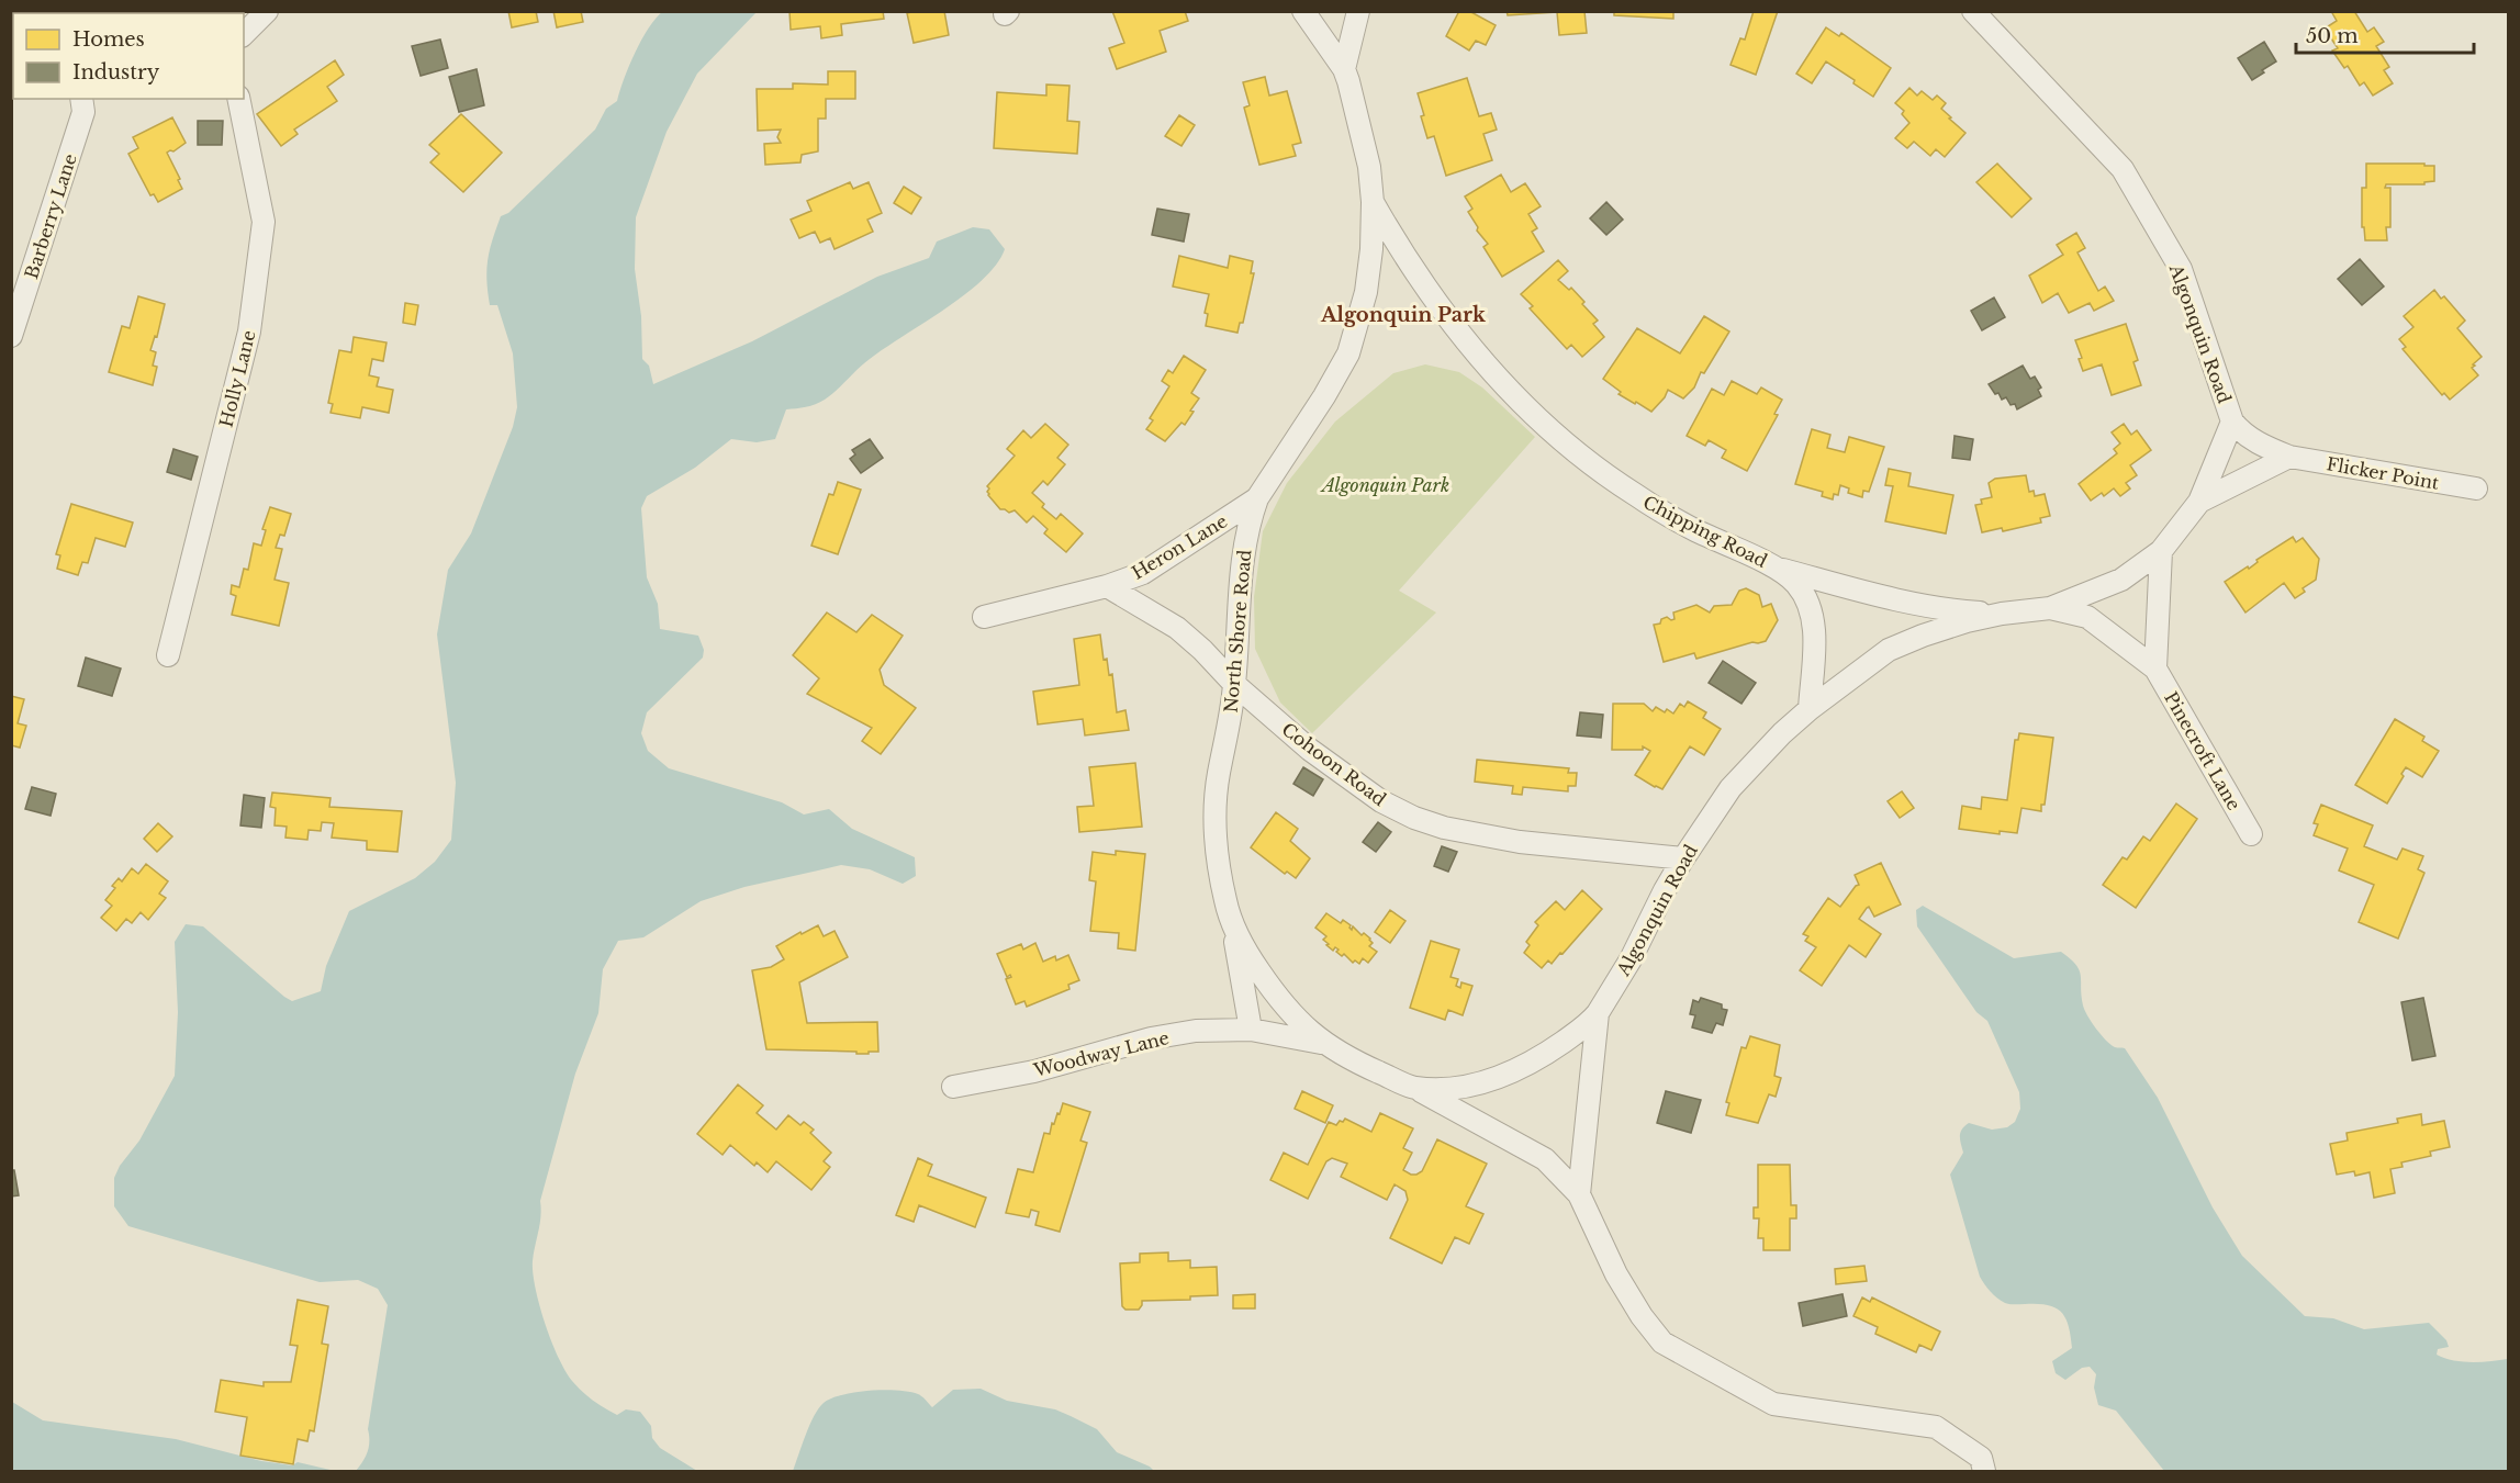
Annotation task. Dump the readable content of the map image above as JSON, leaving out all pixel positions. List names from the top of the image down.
{
  "streets": {
    "street": [
      "Barberry Lane",
      "Algonquin Road",
      "Holly Lane",
      "Flicker Point",
      "Chipping Road",
      "Heron Lane",
      "North Shore Road",
      "Pinecroft Lane",
      "Cohoon Road",
      "Woodway Lane"
    ]
  },
  "crossings": [
    ["Algonquin Road", "Flicker Point"],
    ["Algonquin Road", "Chipping Road"],
    ["Algonquin Road", "North Shore Road"],
    ["Algonquin Road", "Pinecroft Lane"],
    ["Algonquin Road", "Cohoon Road"],
    ["Chipping Road", "North Shore Road"],
    ["Heron Lane", "North Shore Road"],
    ["Heron Lane", "Cohoon Road"],
    ["North Shore Road", "Cohoon Road"],
    ["North Shore Road", "Woodway Lane"]
  ],
  "districts": ["Algonquin Park"],
  "parks": ["Algonquin Park"],
  "legend": ["Homes", "Industry"],
  "scale_bar": "50 m"
}
